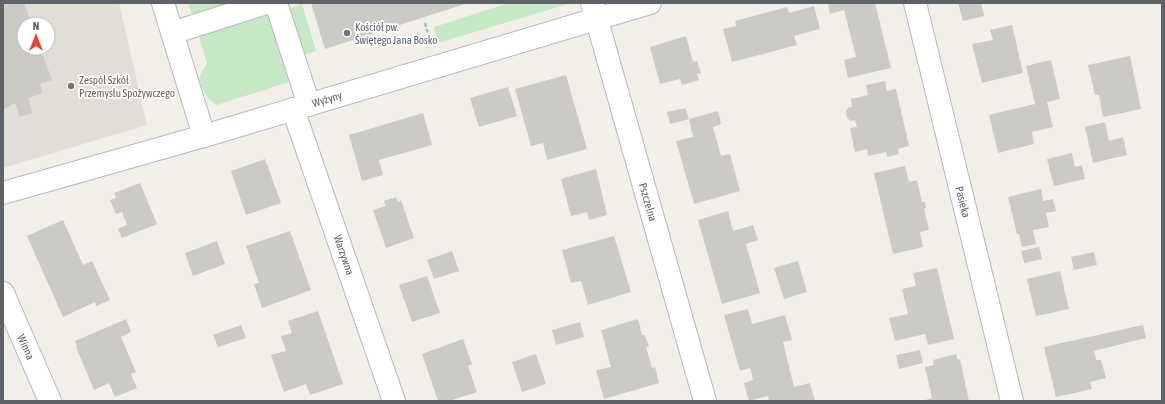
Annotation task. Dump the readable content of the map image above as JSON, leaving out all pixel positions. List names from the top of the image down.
{
  "streets": {
    "street": [
      "Wyżyny",
      "Pszczelna",
      "Pasieka",
      "Warzywna",
      "Winna"
    ]
  },
  "crossings": [
    ["Wyżyny", "Pszczelna"],
    ["Wyżyny", "Warzywna"]
  ],
  "places": ["Kościół pw. Świętego Jana Bosko", "Zespół Szkół Przemysłu Spożywczego"],
  "north": "top"
}
